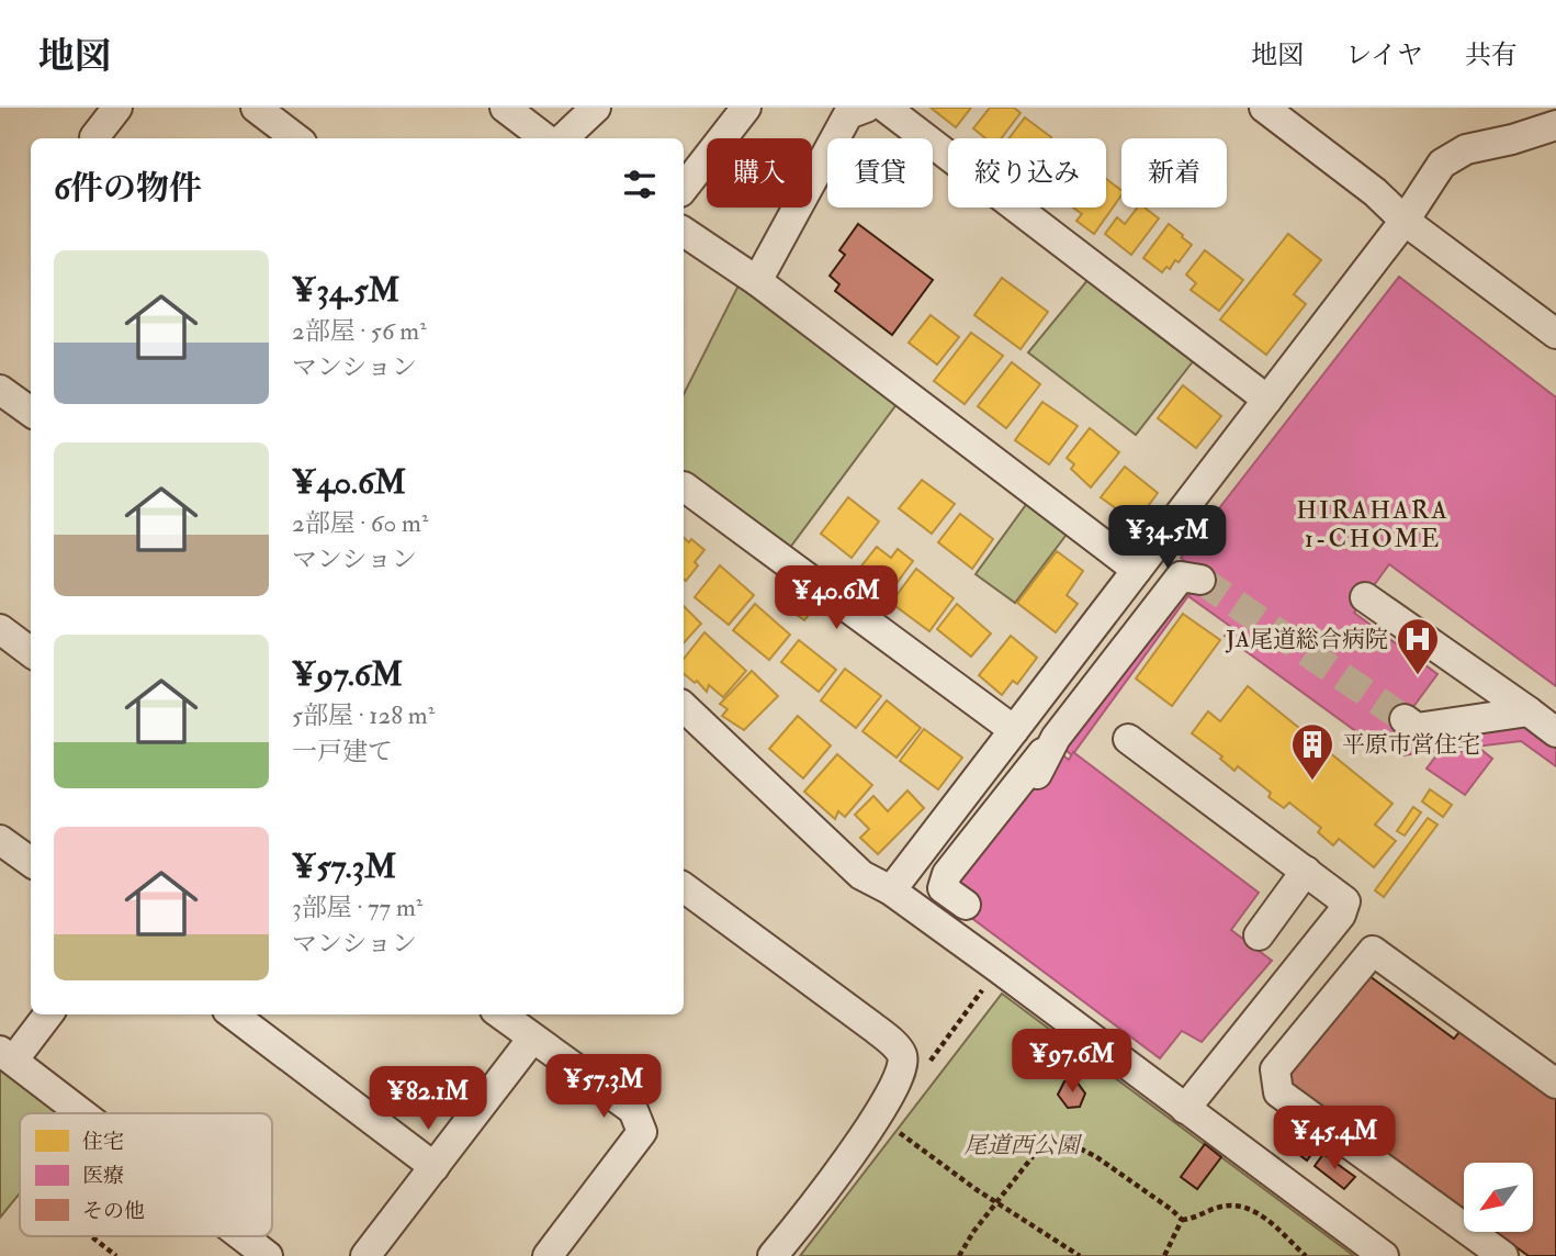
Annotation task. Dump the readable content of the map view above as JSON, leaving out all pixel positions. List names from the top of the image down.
{
  "districts": ["HIRAHARA 1-CHOME"],
  "parks": ["尾道西公園"],
  "places": {
    "hospital": ["JA尾道総合病院"],
    "building": ["平原市営住宅"]
  },
  "legend": ["住宅", "医療", "その他"],
  "north": "bottom left",
  "page": {
    "header": "地図",
    "nav": ["地図", "レイヤ", "共有"],
    "chip": [
      "購入",
      "賃貸",
      "絞り込み",
      "新着"
    ],
    "heading": "6件の物件",
    "list": [
      {
        "name": "¥34.5M",
        "note": "2部屋 · 56 m² · マンション"
      },
      {
        "name": "¥40.6M",
        "note": "2部屋 · 60 m² · マンション"
      },
      {
        "name": "¥97.6M",
        "note": "5部屋 · 128 m² · 一戸建て"
      },
      {
        "name": "¥57.3M",
        "note": "3部屋 · 77 m² · マンション"
      }
    ],
    "price": [
      "¥34.5M",
      "¥40.6M",
      "¥97.6M",
      "¥57.3M",
      "¥82.1M",
      "¥45.4M"
    ]
  }
}
